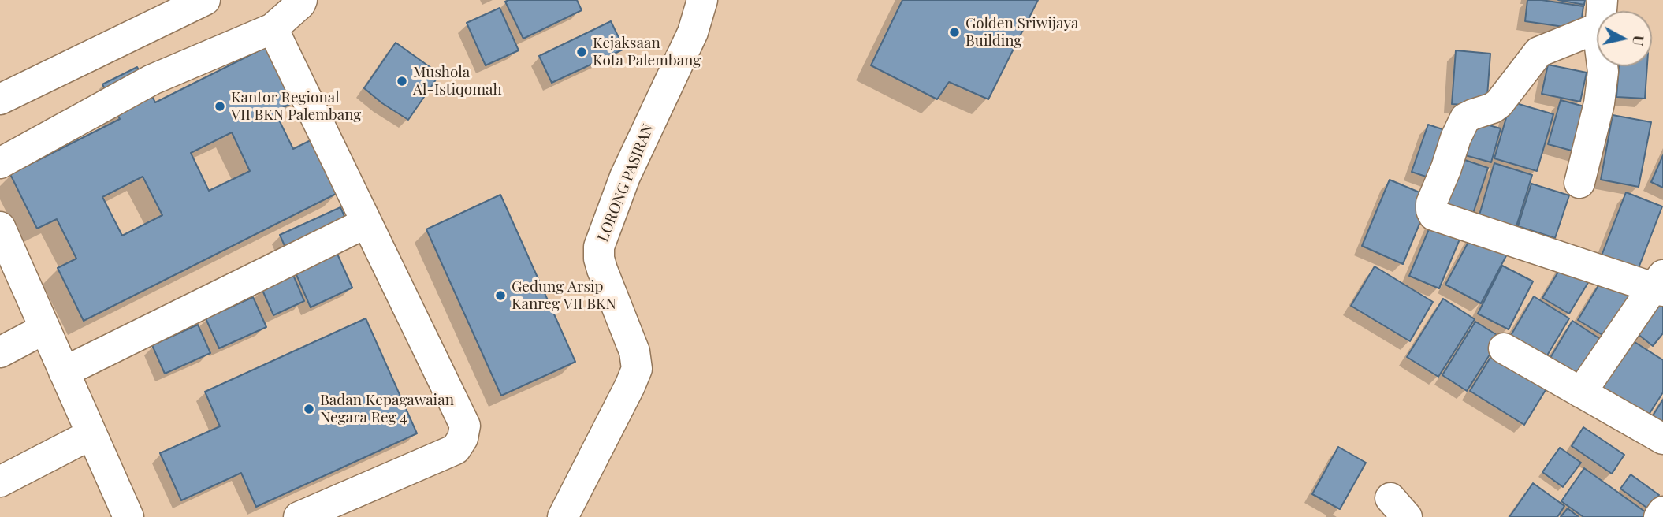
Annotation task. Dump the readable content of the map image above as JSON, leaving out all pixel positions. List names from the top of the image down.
{
  "streets": {
    "street": ["LORONG PASIRAN"]
  },
  "places": [
    "Golden Sriwijaya Building",
    "Kejaksaan Kota Palembang",
    "Mushola Al-Istiqomah",
    "Kantor Regional VII BKN Palembang",
    "Gedung Arsip Kanreg VII BKN",
    "Badan Kepagawaian Negara Reg 4"
  ],
  "north": "right"
}
